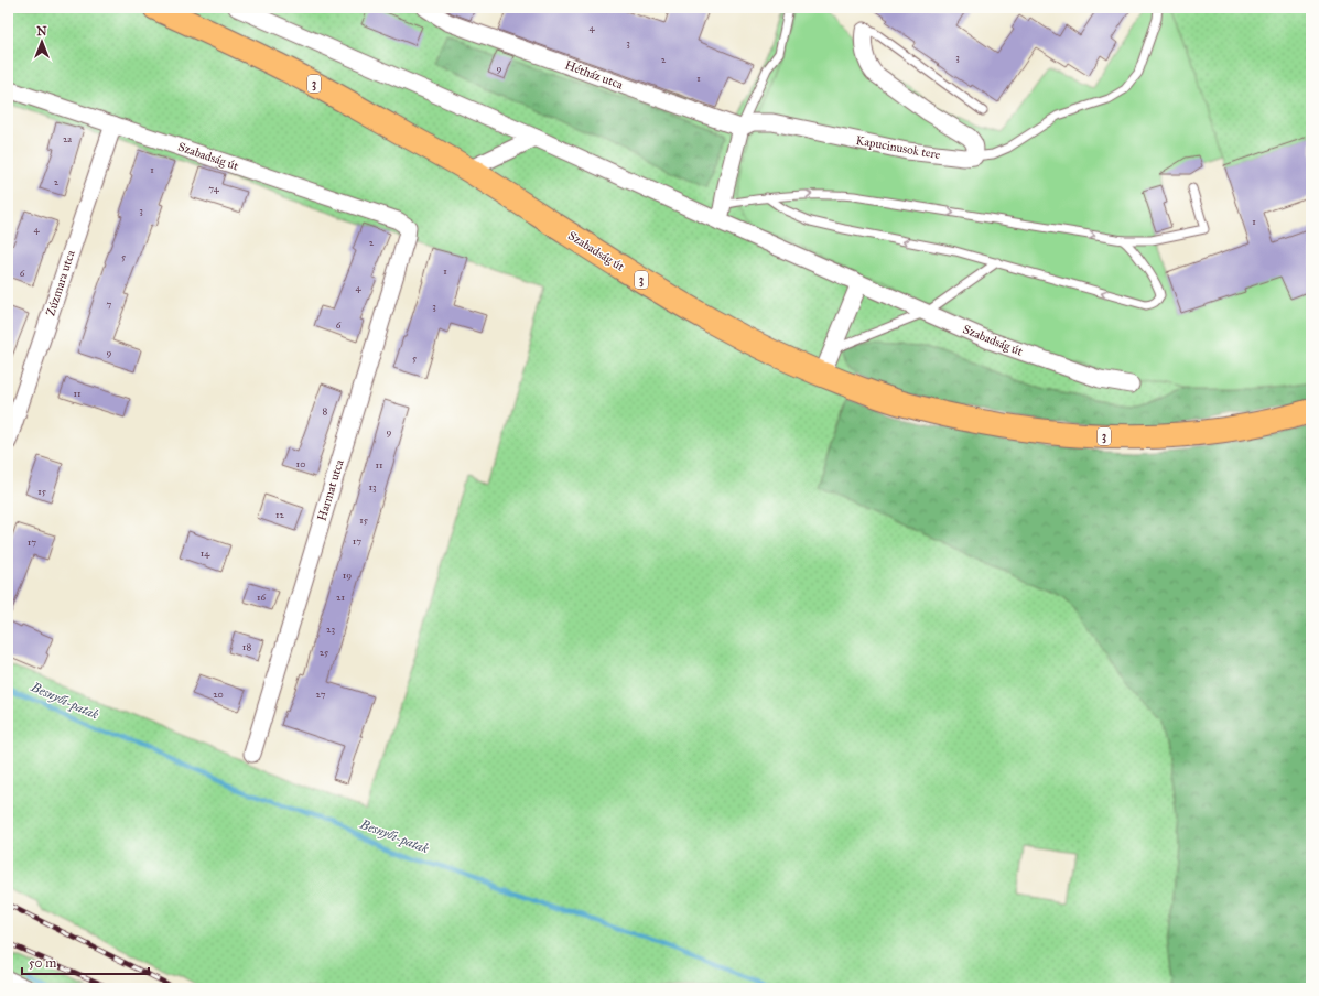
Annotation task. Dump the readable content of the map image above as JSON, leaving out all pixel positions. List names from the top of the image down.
{
  "streets": {
    "main road": ["3", "Szabadság út"],
    "street": [
      "Hétház utca",
      "Kapucinusok tere",
      "Zúzmara utca",
      "Harmat utca"
    ]
  },
  "crossings": [
    ["Hétház utca", "Kapucinusok tere"],
    ["Szabadság út", "Zúzmara utca"],
    ["Szabadság út", "Harmat utca"]
  ],
  "water": ["Besnyői-patak"],
  "house_numbers": [
    "4",
    "3",
    "3",
    "2",
    "9",
    "1",
    "2a",
    "1",
    "2",
    "74",
    "3",
    "1",
    "4",
    "2",
    "5",
    "1",
    "6",
    "4",
    "7",
    "3",
    "6",
    "9",
    "5",
    "11",
    "8",
    "9",
    "10",
    "11",
    "13",
    "15",
    "12",
    "15",
    "17",
    "17",
    "14",
    "19",
    "16",
    "21",
    "23",
    "18",
    "25",
    "20",
    "27"
  ],
  "scale_bar": "50 m",
  "north": "top"
}
